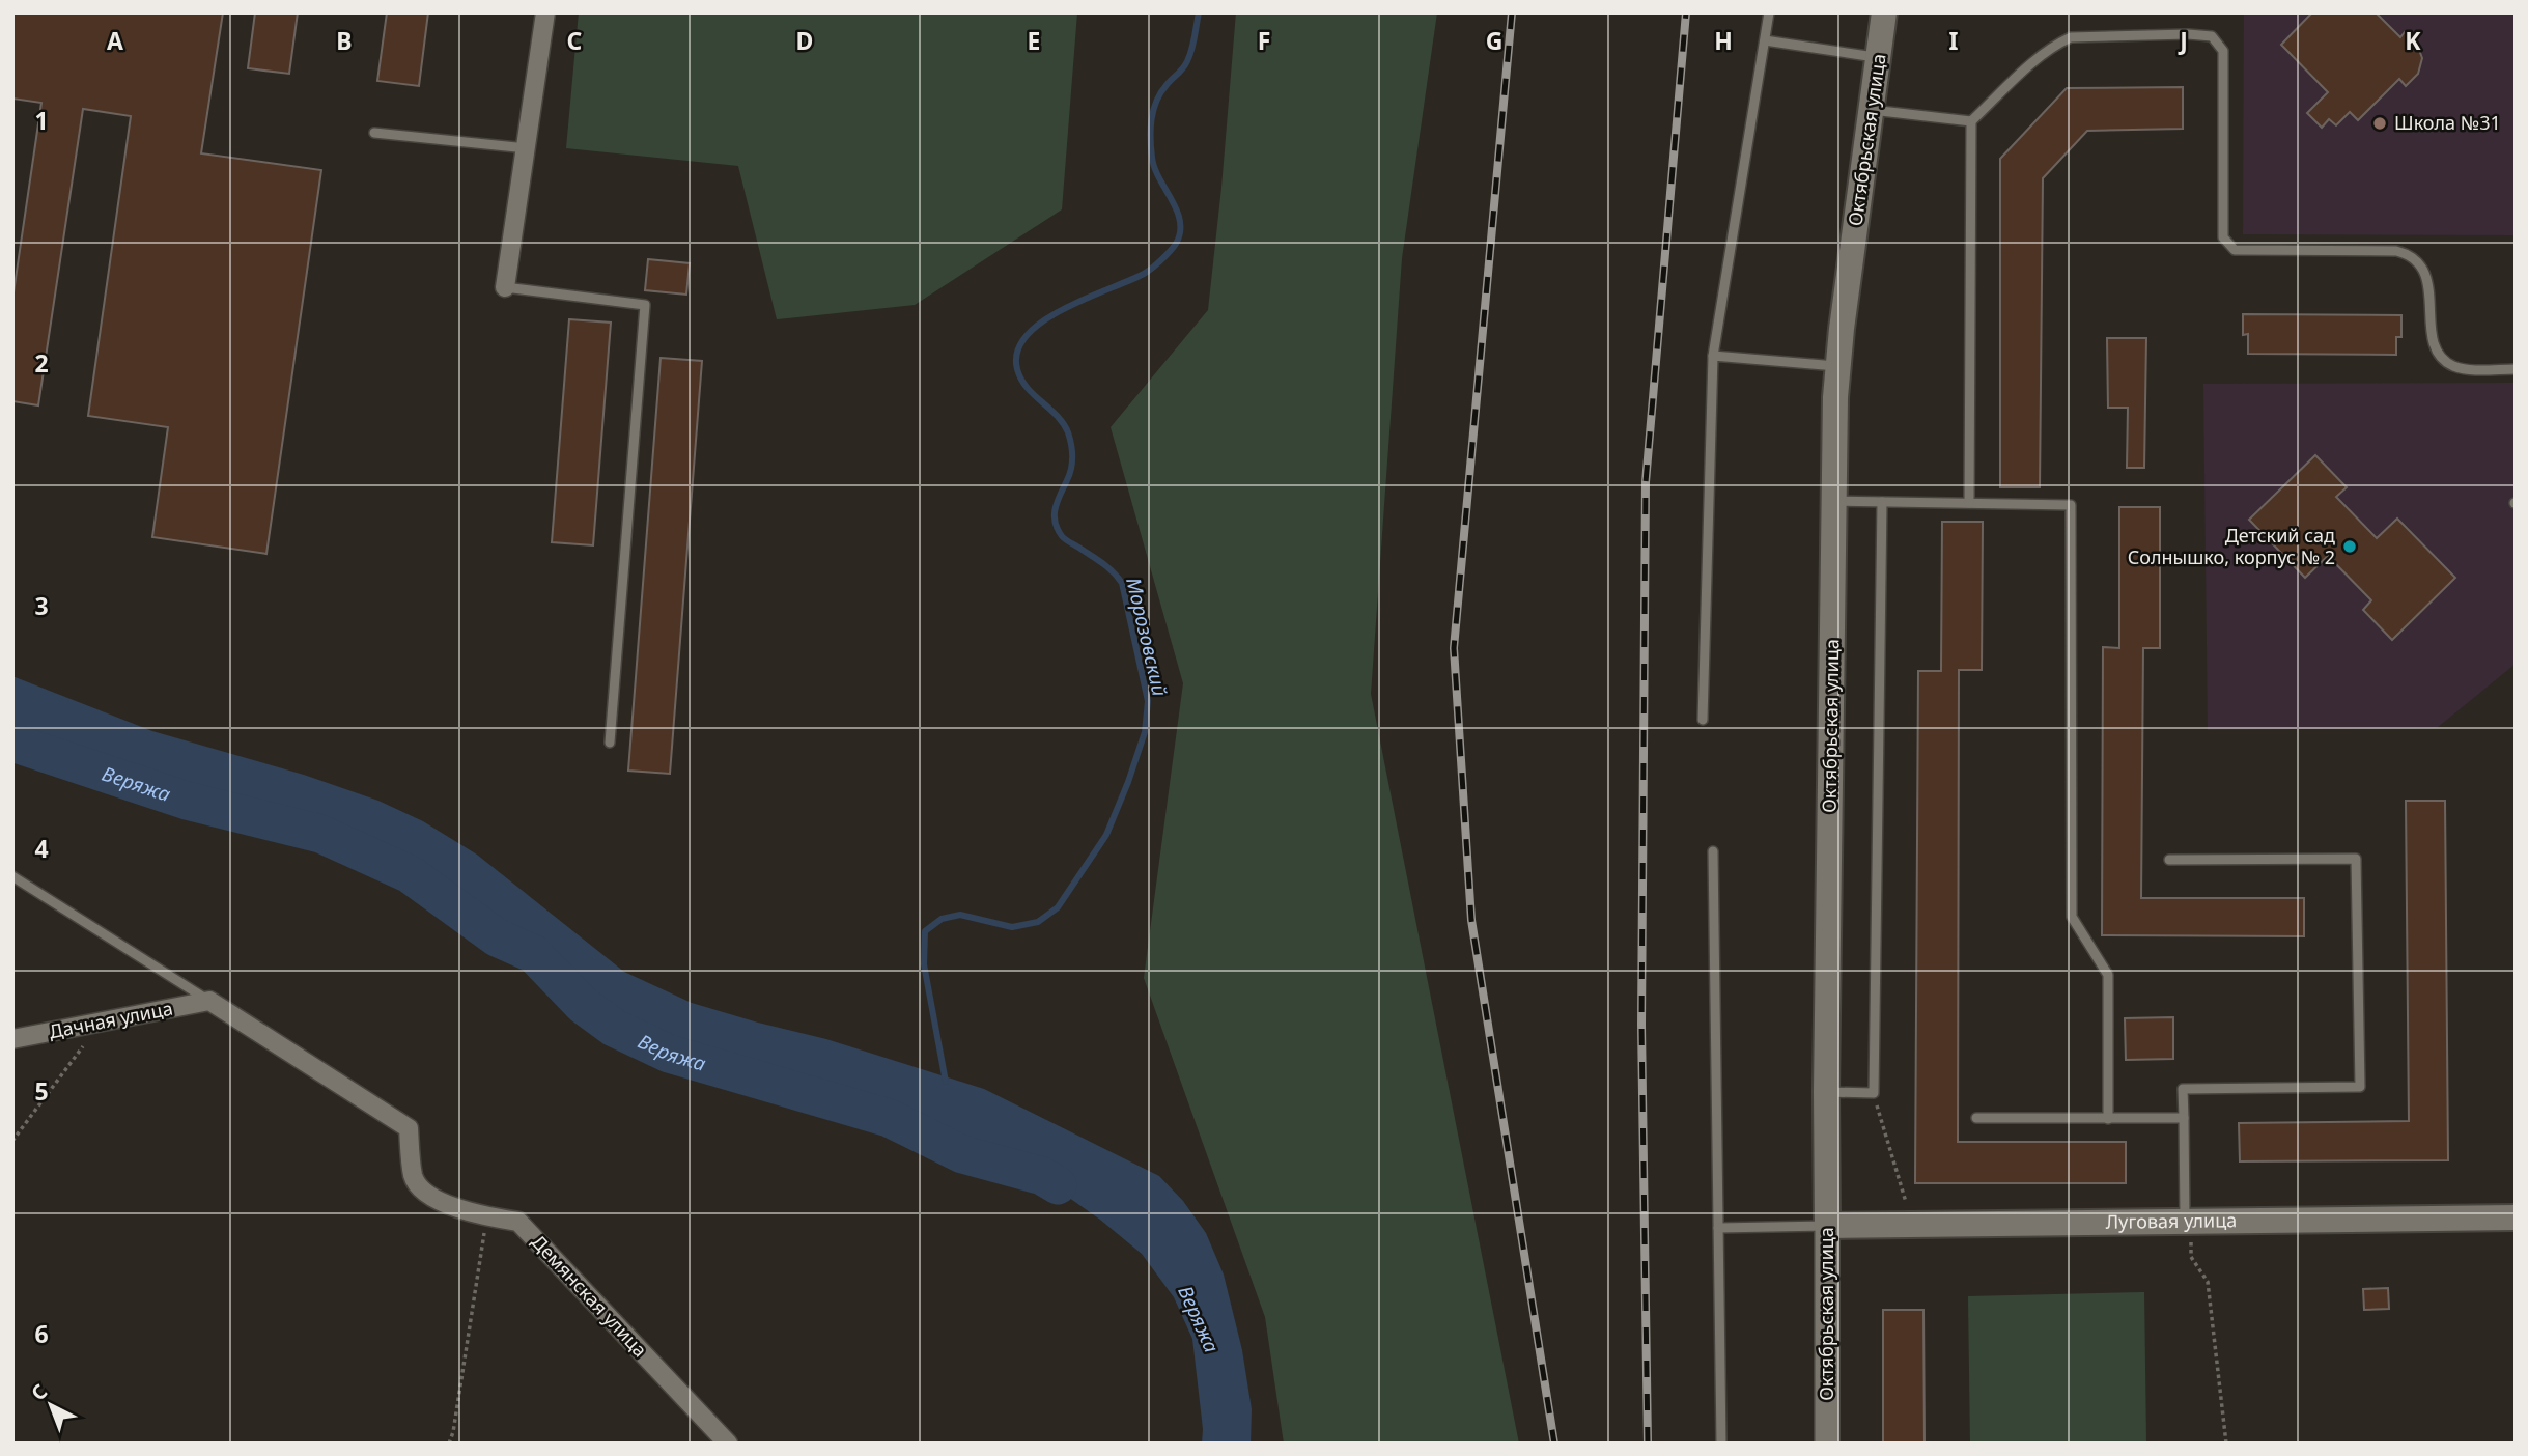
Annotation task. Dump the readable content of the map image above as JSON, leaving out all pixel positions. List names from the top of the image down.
{
  "streets": {
    "main road": ["Октябрьская улица", "Луговая улица"],
    "street": ["Дачная улица", "Демянская улица"]
  },
  "crossings": [
    ["Октябрьская улица", "Луговая улица"],
    ["Дачная улица", "Демянская улица"]
  ],
  "water": ["Морозовский", "Веряжа"],
  "places": ["Школа №31", "Детский сад Солнышко, корпус № 2"],
  "north": "top left",
  "grid": {
    "columns": [
      "A",
      "B",
      "C",
      "D",
      "E",
      "F",
      "G",
      "H",
      "I",
      "J",
      "K"
    ],
    "rows": [
      "1",
      "2",
      "3",
      "4",
      "5",
      "6"
    ]
  }
}
